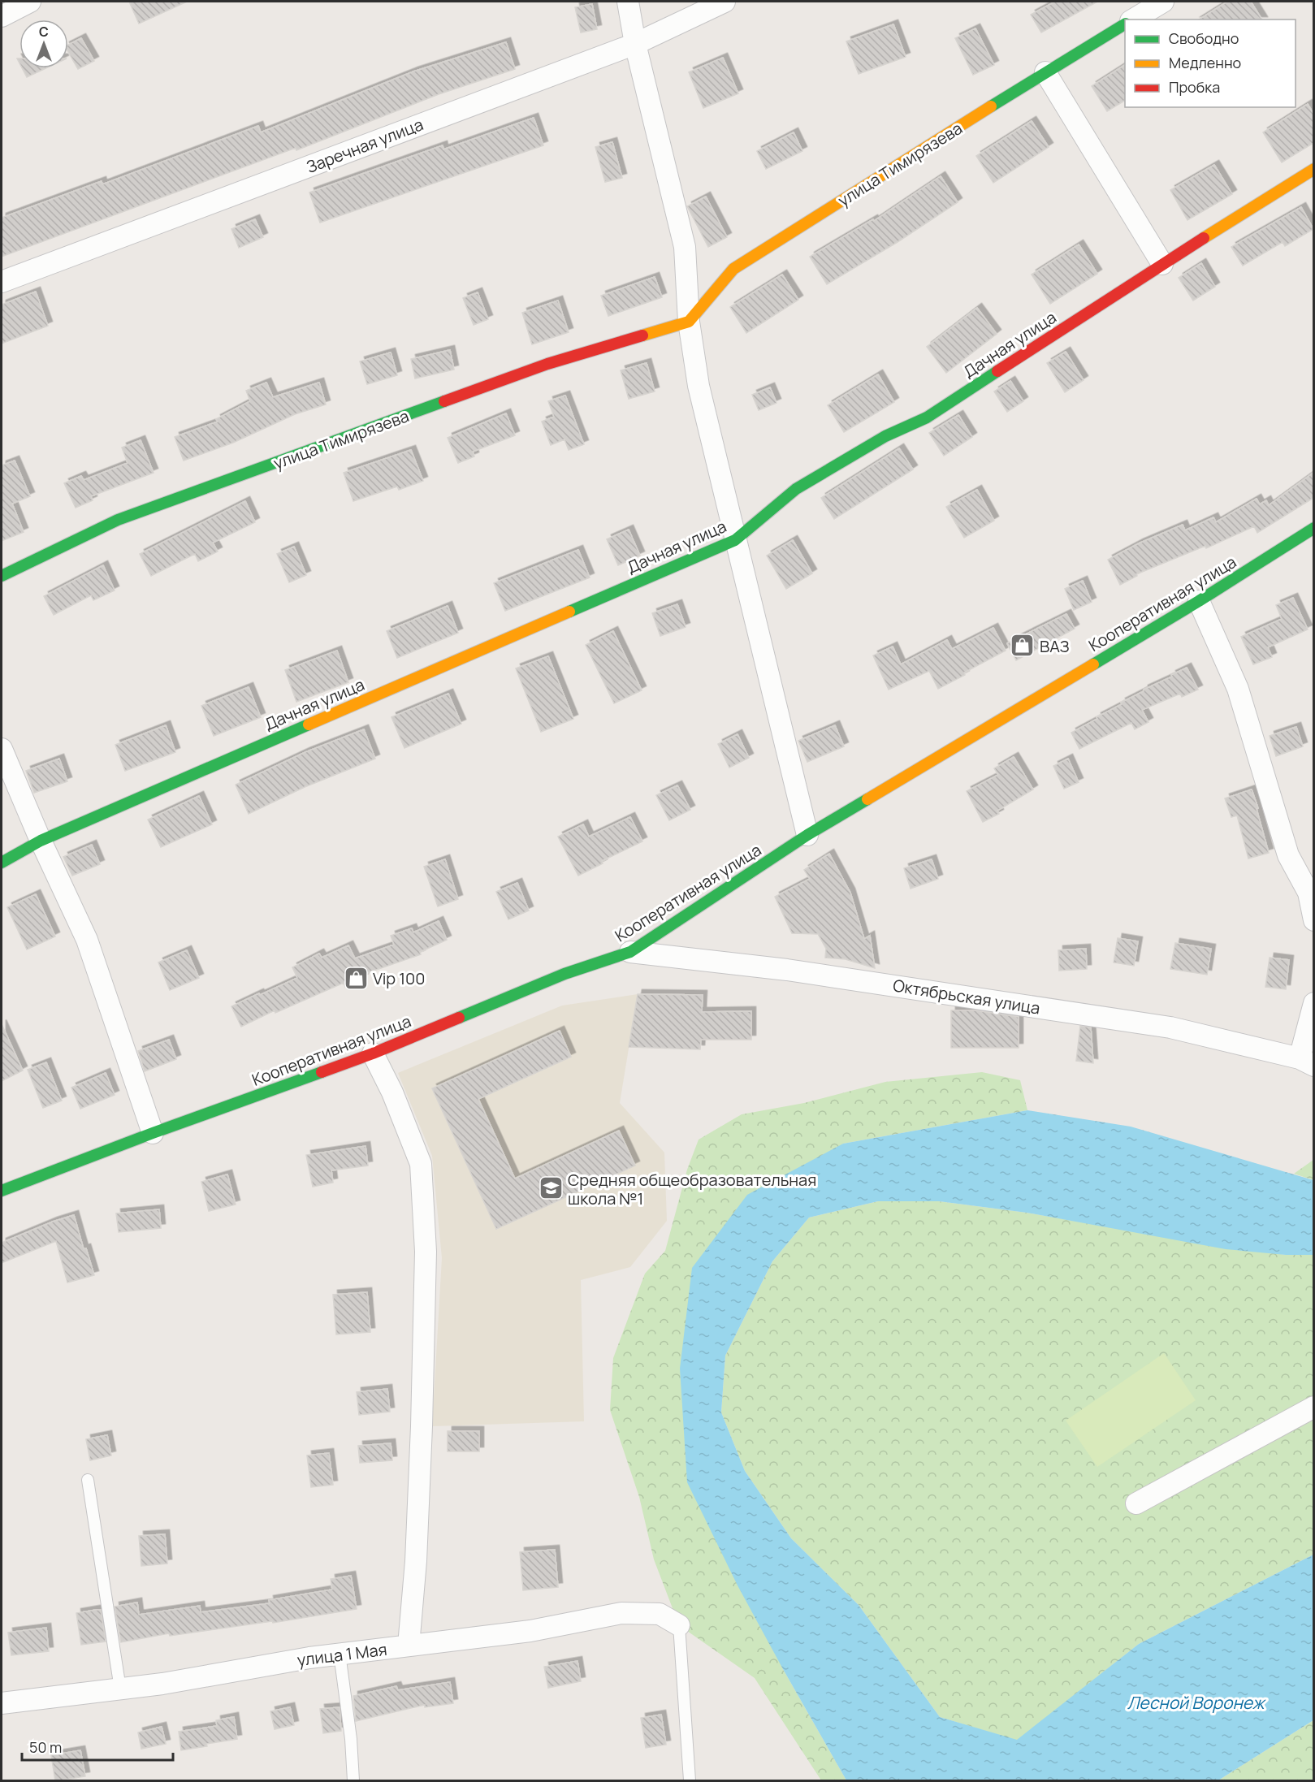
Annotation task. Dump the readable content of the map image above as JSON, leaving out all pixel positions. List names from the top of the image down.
{
  "streets": {
    "street": [
      "Заречная улица",
      "улица Тимирязева",
      "Дачная улица",
      "Кооперативная улица",
      "Октябрьская улица",
      "улица 1 Мая"
    ]
  },
  "crossings": [
    ["Кооперативная улица", "Октябрьская улица"]
  ],
  "water": ["Лесной Воронеж"],
  "places": {
    "shop": ["ВАЗ", "Vip 100"],
    "school or university": ["Средняя общеобразовательная школа №1"]
  },
  "legend": ["Свободно", "Медленно", "Пробка"],
  "scale_bar": "50 m",
  "north": "top"
}
